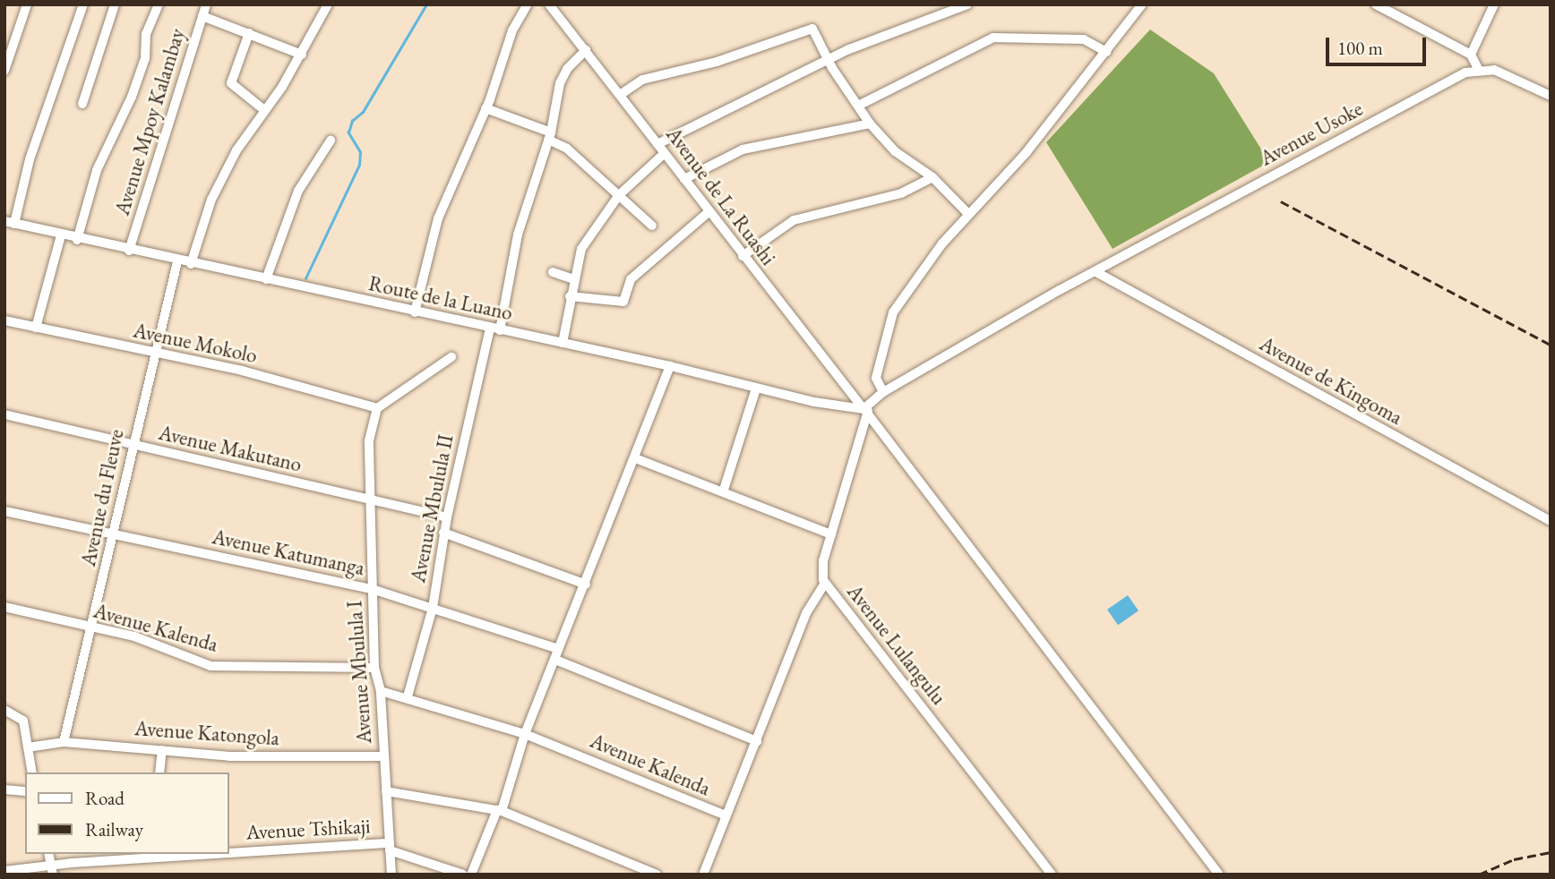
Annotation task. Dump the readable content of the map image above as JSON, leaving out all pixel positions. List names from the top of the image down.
{
  "streets": {
    "street": [
      "Avenue Mpoy Kalambay",
      "Avenue Usoke",
      "Avenue de La Ruashi",
      "Route de la Luano",
      "Avenue Mokolo",
      "Avenue de Kingoma",
      "Avenue Makutano",
      "Avenue du Fleuve",
      "Avenue Mbulula II",
      "Avenue Katumanga",
      "Avenue Kalenda",
      "Avenue Lulangulu",
      "Avenue Mbulula I",
      "Avenue Katongola",
      "Avenue Tshikaji"
    ]
  },
  "crossings": [
    ["Avenue Mpoy Kalambay", "Route de la Luano"],
    ["Avenue Usoke", "Avenue de La Ruashi"],
    ["Avenue Usoke", "Route de la Luano"],
    ["Avenue Usoke", "Avenue de Kingoma"],
    ["Avenue Usoke", "Avenue Lulangulu"],
    ["Avenue de La Ruashi", "Route de la Luano"],
    ["Avenue de La Ruashi", "Avenue Mbulula II"],
    ["Avenue de La Ruashi", "Avenue Lulangulu"],
    ["Route de la Luano", "Avenue du Fleuve"],
    ["Route de la Luano", "Avenue Mbulula II"],
    ["Route de la Luano", "Avenue Lulangulu"],
    ["Avenue Mokolo", "Avenue du Fleuve"],
    ["Avenue Mokolo", "Avenue Mbulula I"],
    ["Avenue Makutano", "Avenue du Fleuve"],
    ["Avenue Makutano", "Avenue Mbulula II"],
    ["Avenue Makutano", "Avenue Mbulula I"],
    ["Avenue du Fleuve", "Avenue Katumanga"],
    ["Avenue du Fleuve", "Avenue Kalenda"],
    ["Avenue du Fleuve", "Avenue Katongola"],
    ["Avenue Mbulula II", "Avenue Katumanga"],
    ["Avenue Mbulula II", "Avenue Kalenda"],
    ["Avenue Katumanga", "Avenue Mbulula I"],
    ["Avenue Kalenda", "Avenue Mbulula I"],
    ["Avenue Mbulula I", "Avenue Katongola"],
    ["Avenue Mbulula I", "Avenue Tshikaji"]
  ],
  "legend": ["Road", "Railway"],
  "scale_bar": "100 m"
}
